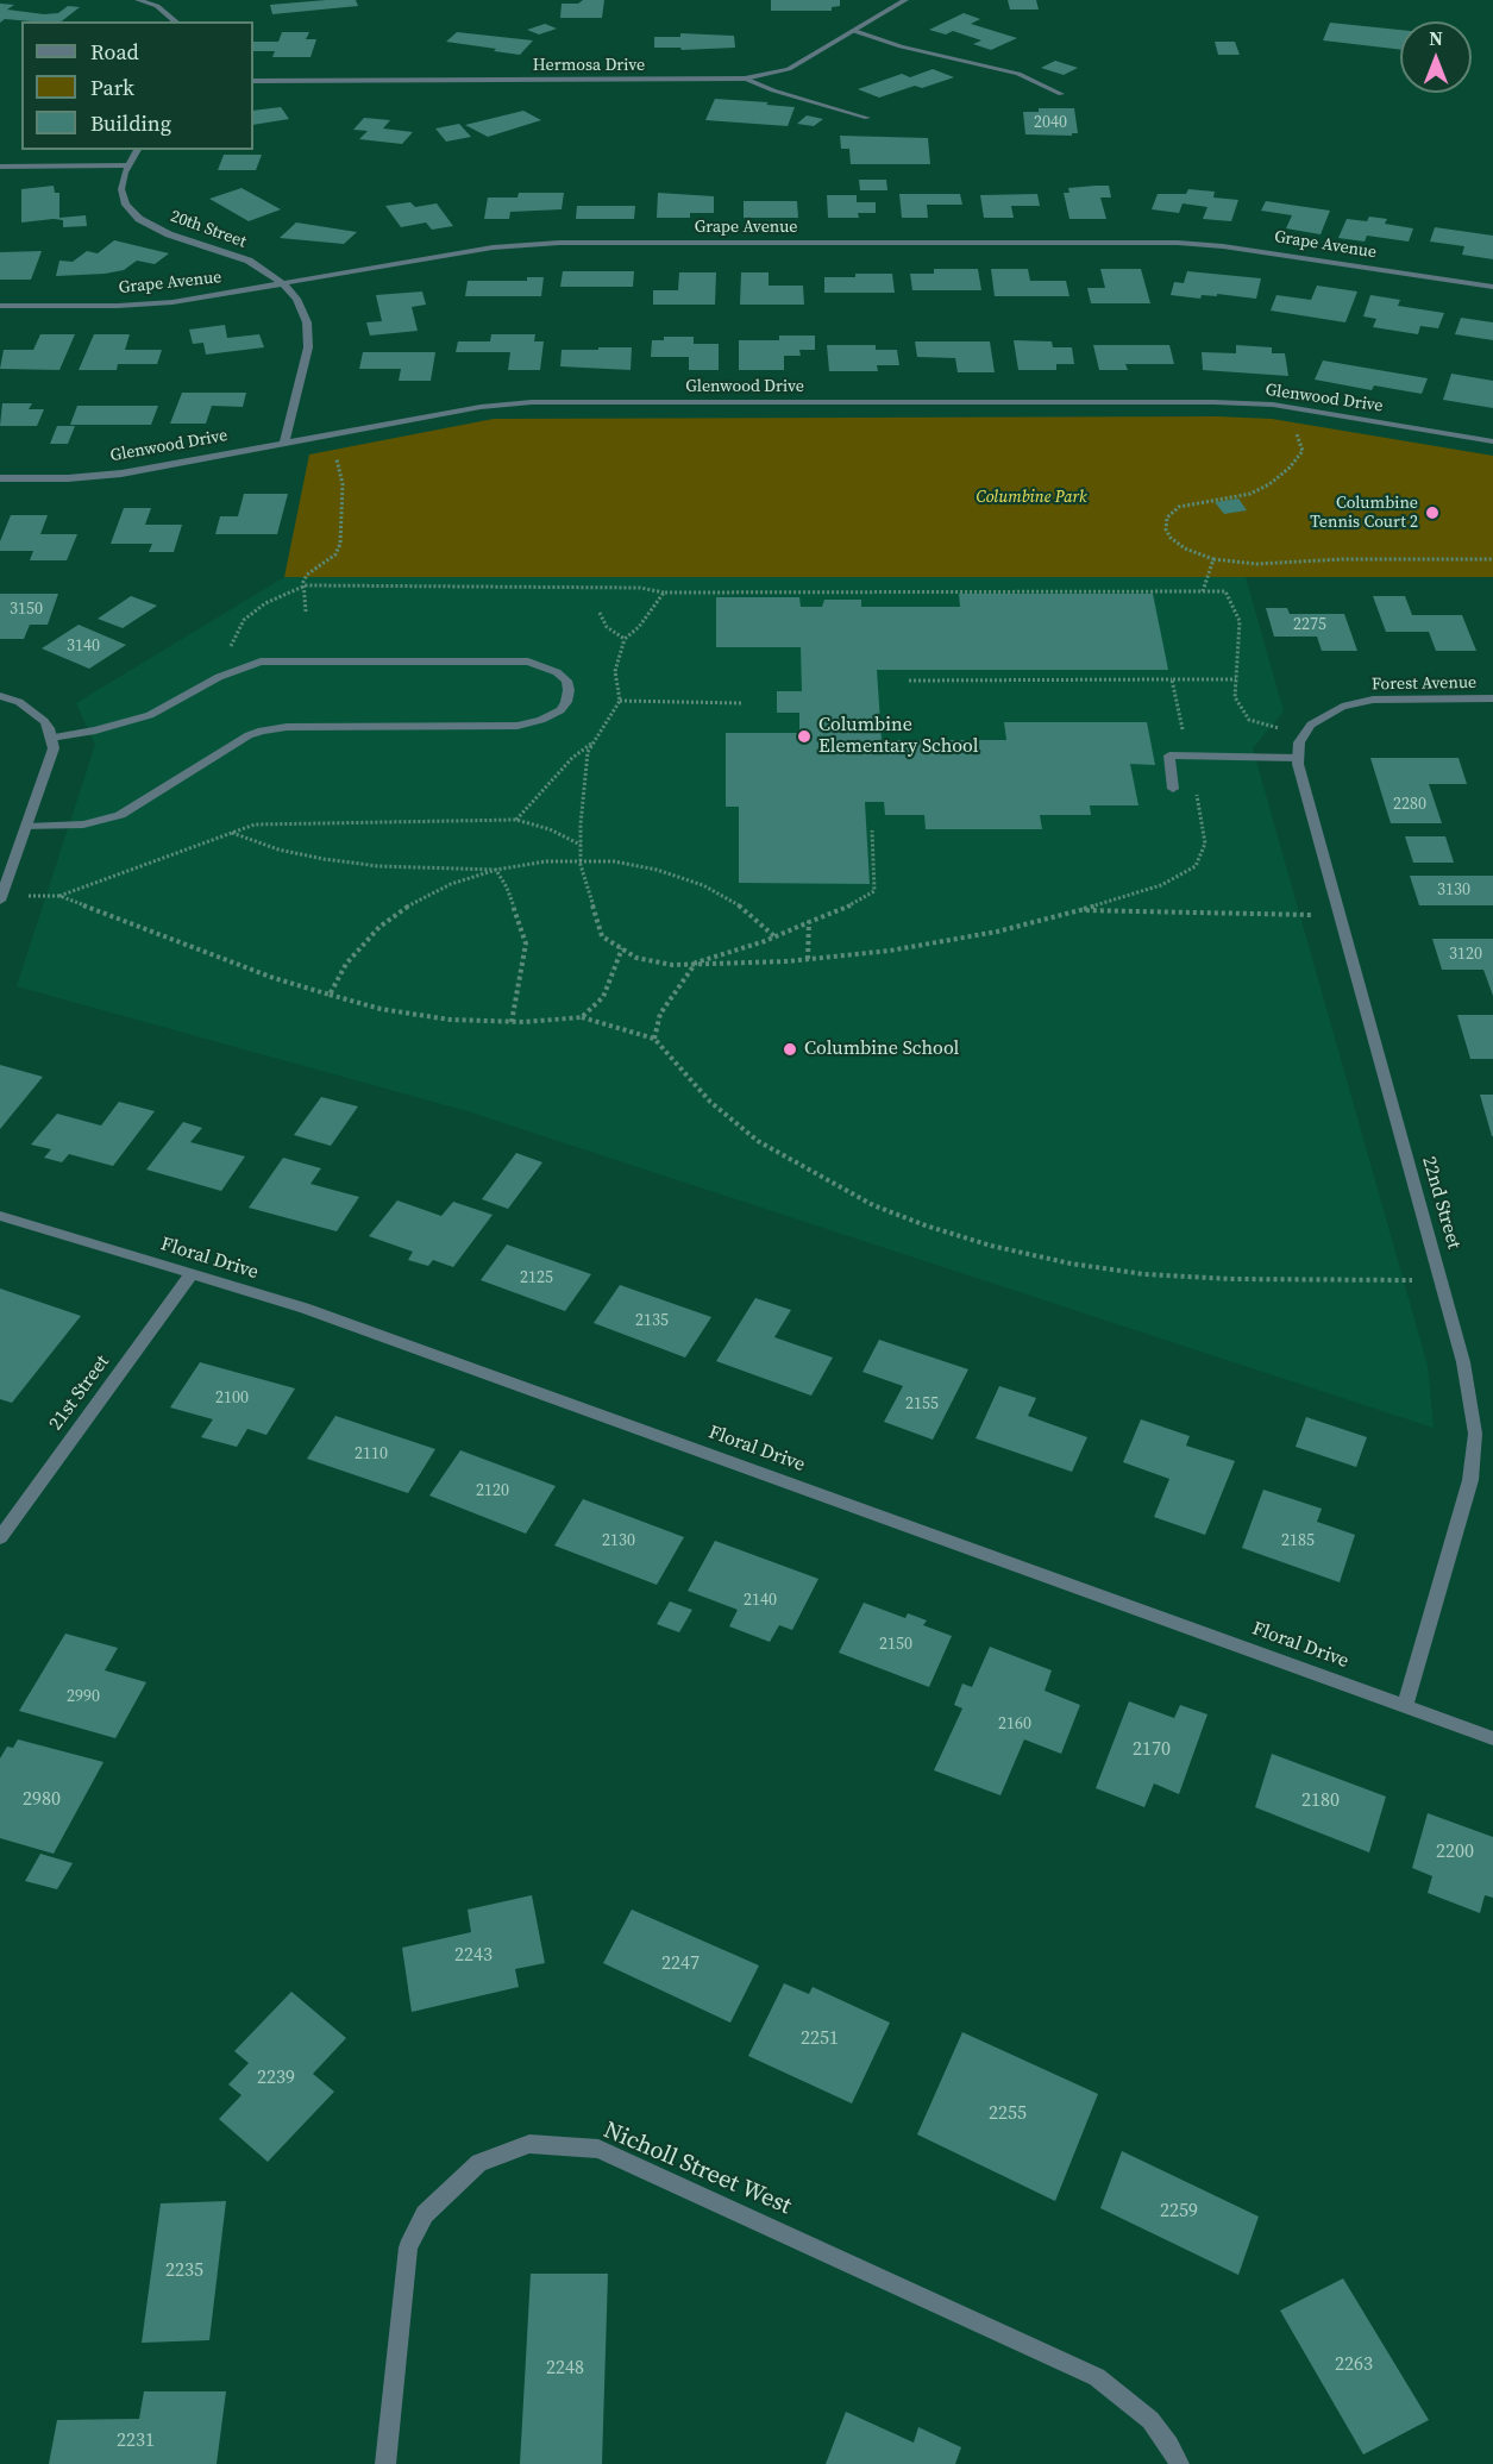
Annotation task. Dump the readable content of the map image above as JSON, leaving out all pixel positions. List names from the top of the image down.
{
  "streets": {
    "street": [
      "Hermosa Drive",
      "Grape Avenue",
      "20th Street",
      "Glenwood Drive",
      "Forest Avenue",
      "22nd Street",
      "Floral Drive",
      "21st Street",
      "Nicholl Street West"
    ]
  },
  "crossings": [
    ["Grape Avenue", "20th Street"],
    ["20th Street", "Glenwood Drive"],
    ["Forest Avenue", "22nd Street"],
    ["22nd Street", "Floral Drive"],
    ["Floral Drive", "21st Street"]
  ],
  "parks": ["Columbine Park"],
  "places": ["Columbine Tennis Court 2", "Columbine Elementary School", "Columbine School"],
  "house_numbers": [
    "2040",
    "3150",
    "2275",
    "3140",
    "2280",
    "3130",
    "3120",
    "2125",
    "2135",
    "2100",
    "2155",
    "2110",
    "2120",
    "2130",
    "2185",
    "2140",
    "2150",
    "2990",
    "2160",
    "2170",
    "2980",
    "2180",
    "2200",
    "2243",
    "2247",
    "2251",
    "2239",
    "2255",
    "2259",
    "2235",
    "2263",
    "2248",
    "2231"
  ],
  "legend": ["Road", "Park", "Building"],
  "north": "top"
}
